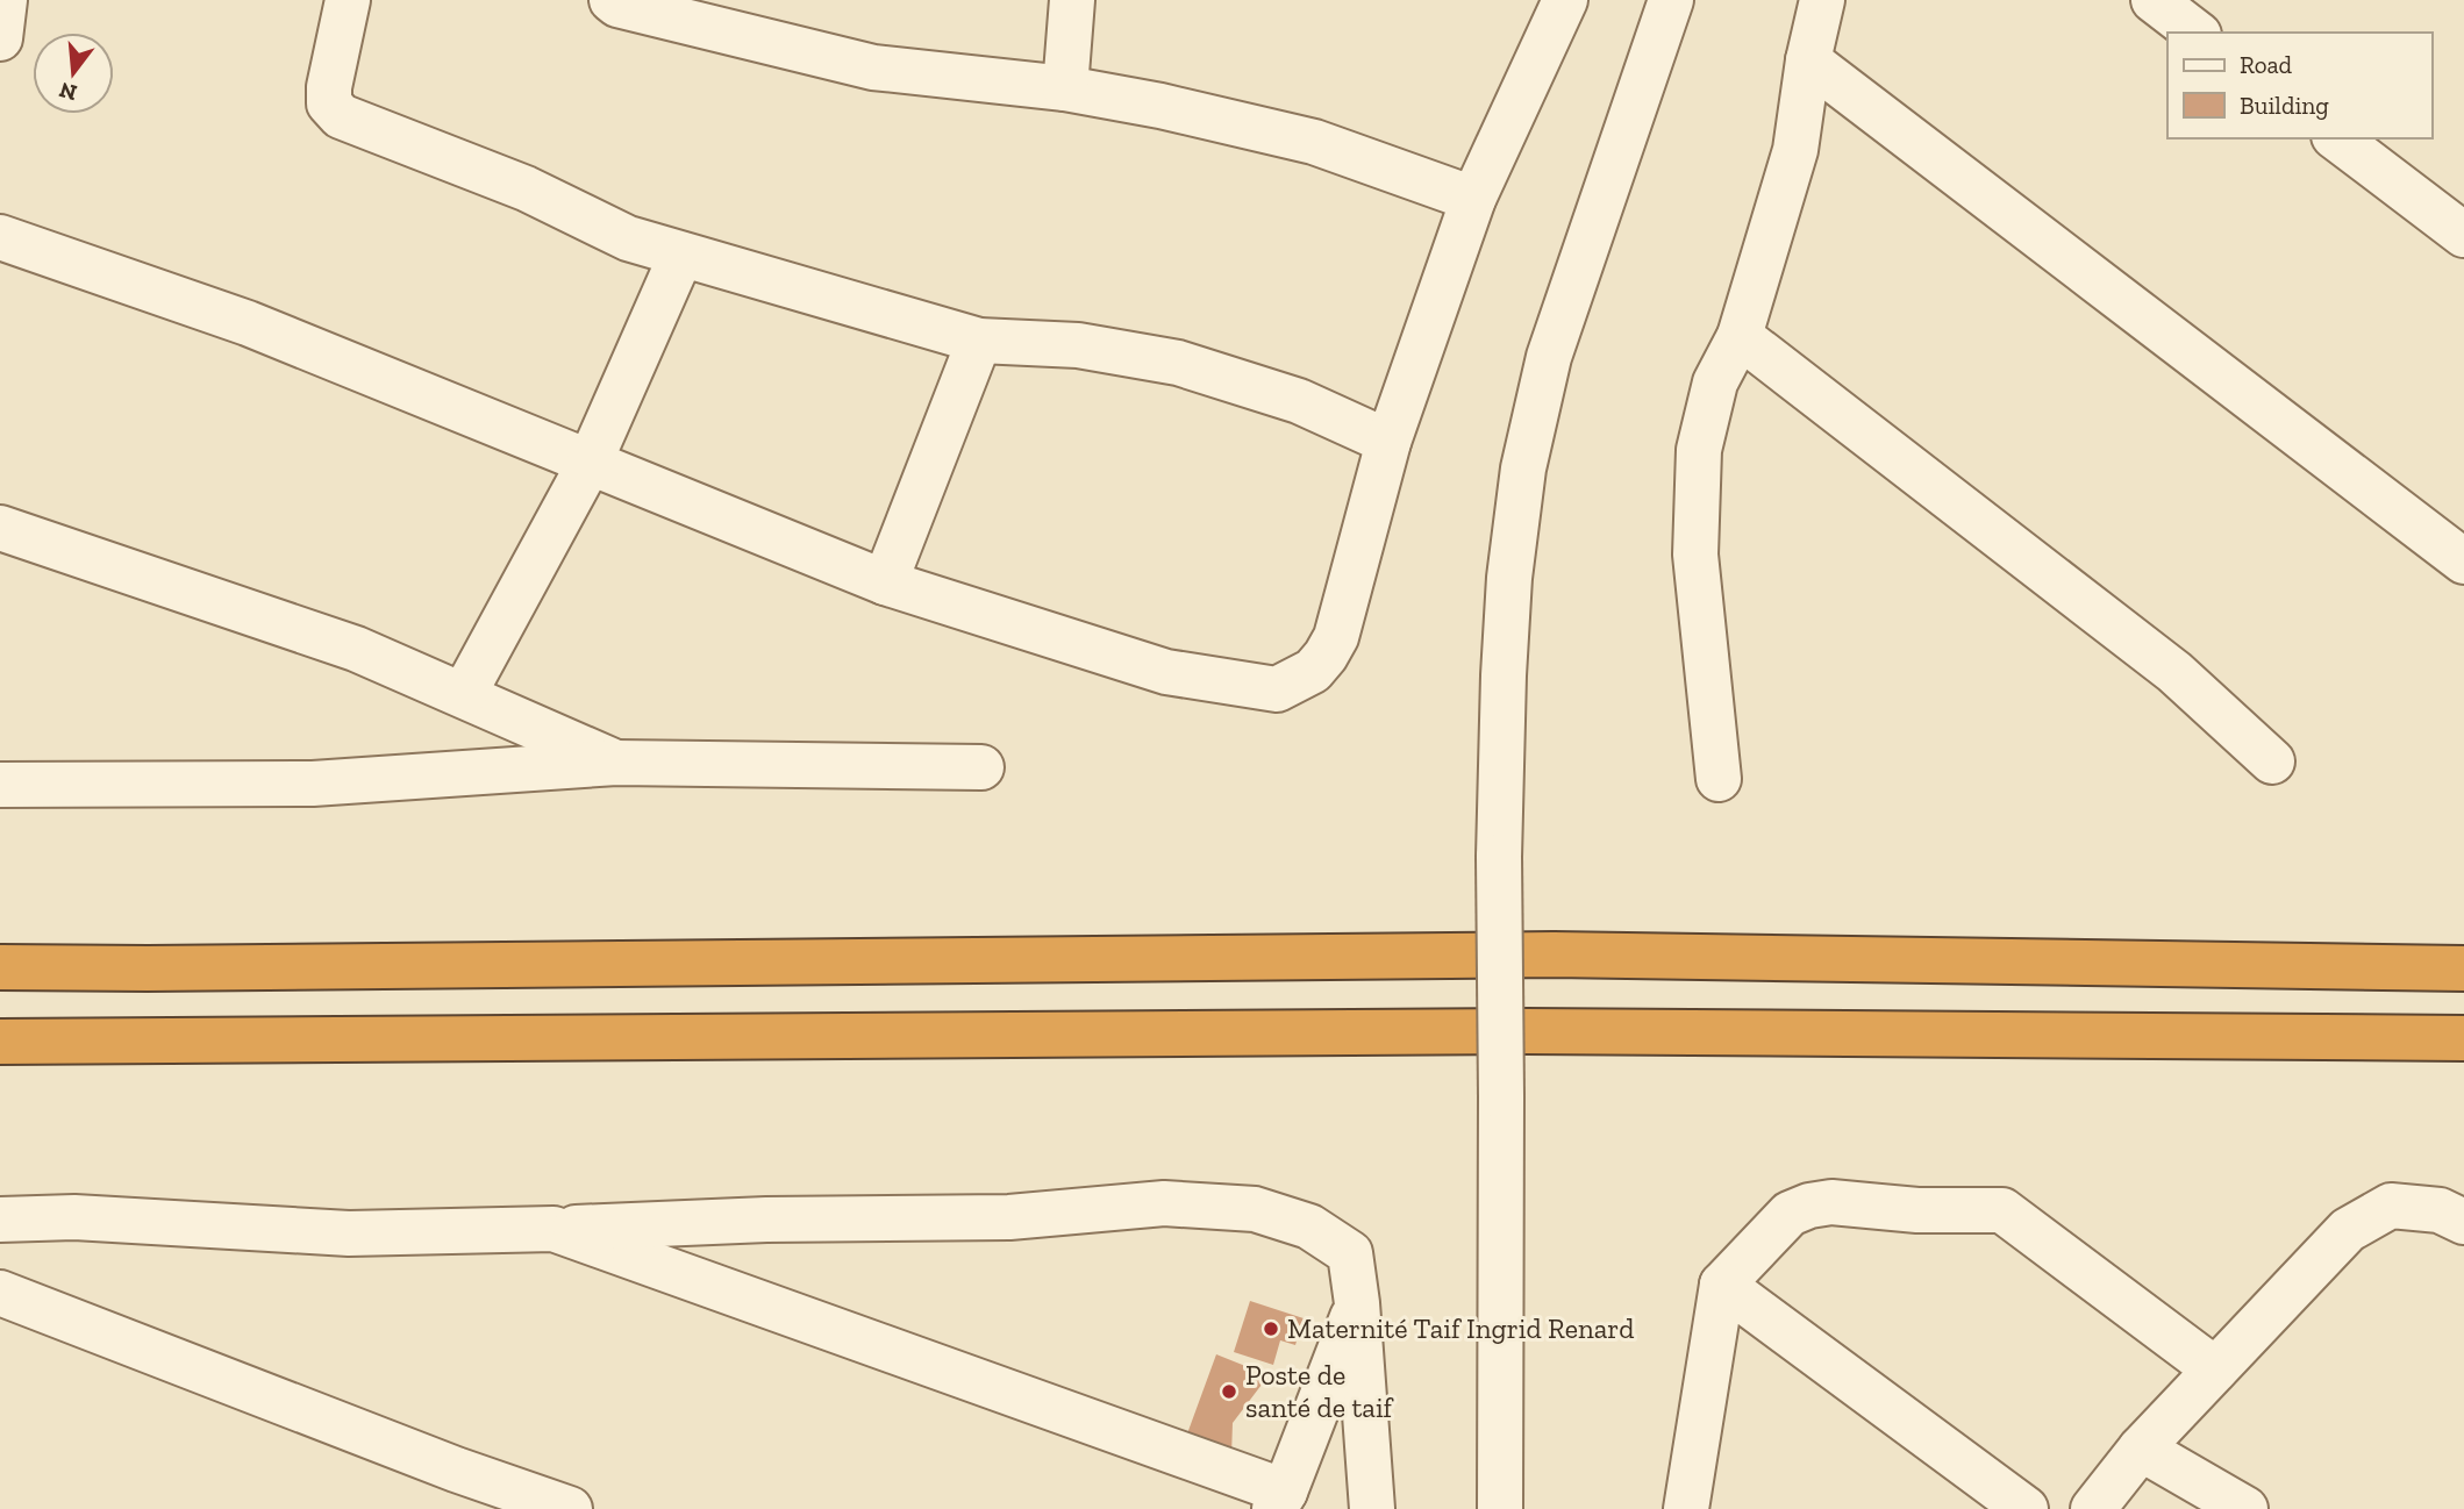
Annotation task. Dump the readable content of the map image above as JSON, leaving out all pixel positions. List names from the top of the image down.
{
  "places": ["Maternité Taif Ingrid Renard", "Poste de santé de taif"],
  "legend": ["Road", "Building"],
  "north": "bottom"
}
